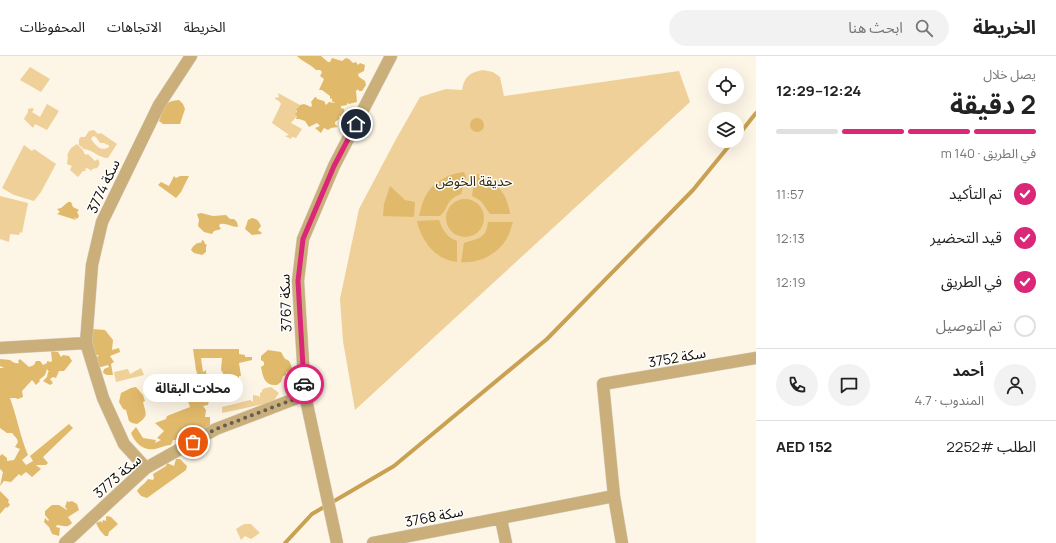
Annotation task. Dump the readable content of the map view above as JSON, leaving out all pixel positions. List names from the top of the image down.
{
  "streets": {
    "street": [
      "سكة 3774",
      "سكة 3767",
      "سكة 3752",
      "سكة 3773",
      "سكة 3768"
    ]
  },
  "crossings": [
    ["سكة 3774", "سكة 3773"],
    ["سكة 3767", "سكة 3773"],
    ["سكة 3752", "سكة 3768"]
  ],
  "parks": ["حديقة الخوض"],
  "places": ["محلات البقالة"],
  "page": {
    "header": "الخريطة",
    "search": "ابحث هنا",
    "nav": ["الخريطة", "الاتجاهات", "المحفوظات"],
    "heading": ["2 دقيقة", "يصل خلال", "12:24–12:29"],
    "panel": [
      "أحمد",
      "المندوب · 4.7",
      "الطلب #2252",
      "AED 152"
    ],
    "bar": "في الطريق · 140 m",
    "list": [
      ["تم التأكيد", "11:57"],
      ["قيد التحضير", "12:13"],
      ["في الطريق", "12:19"],
      "تم التوصيل"
    ],
    "bubble": "محلات البقالة"
  }
}
